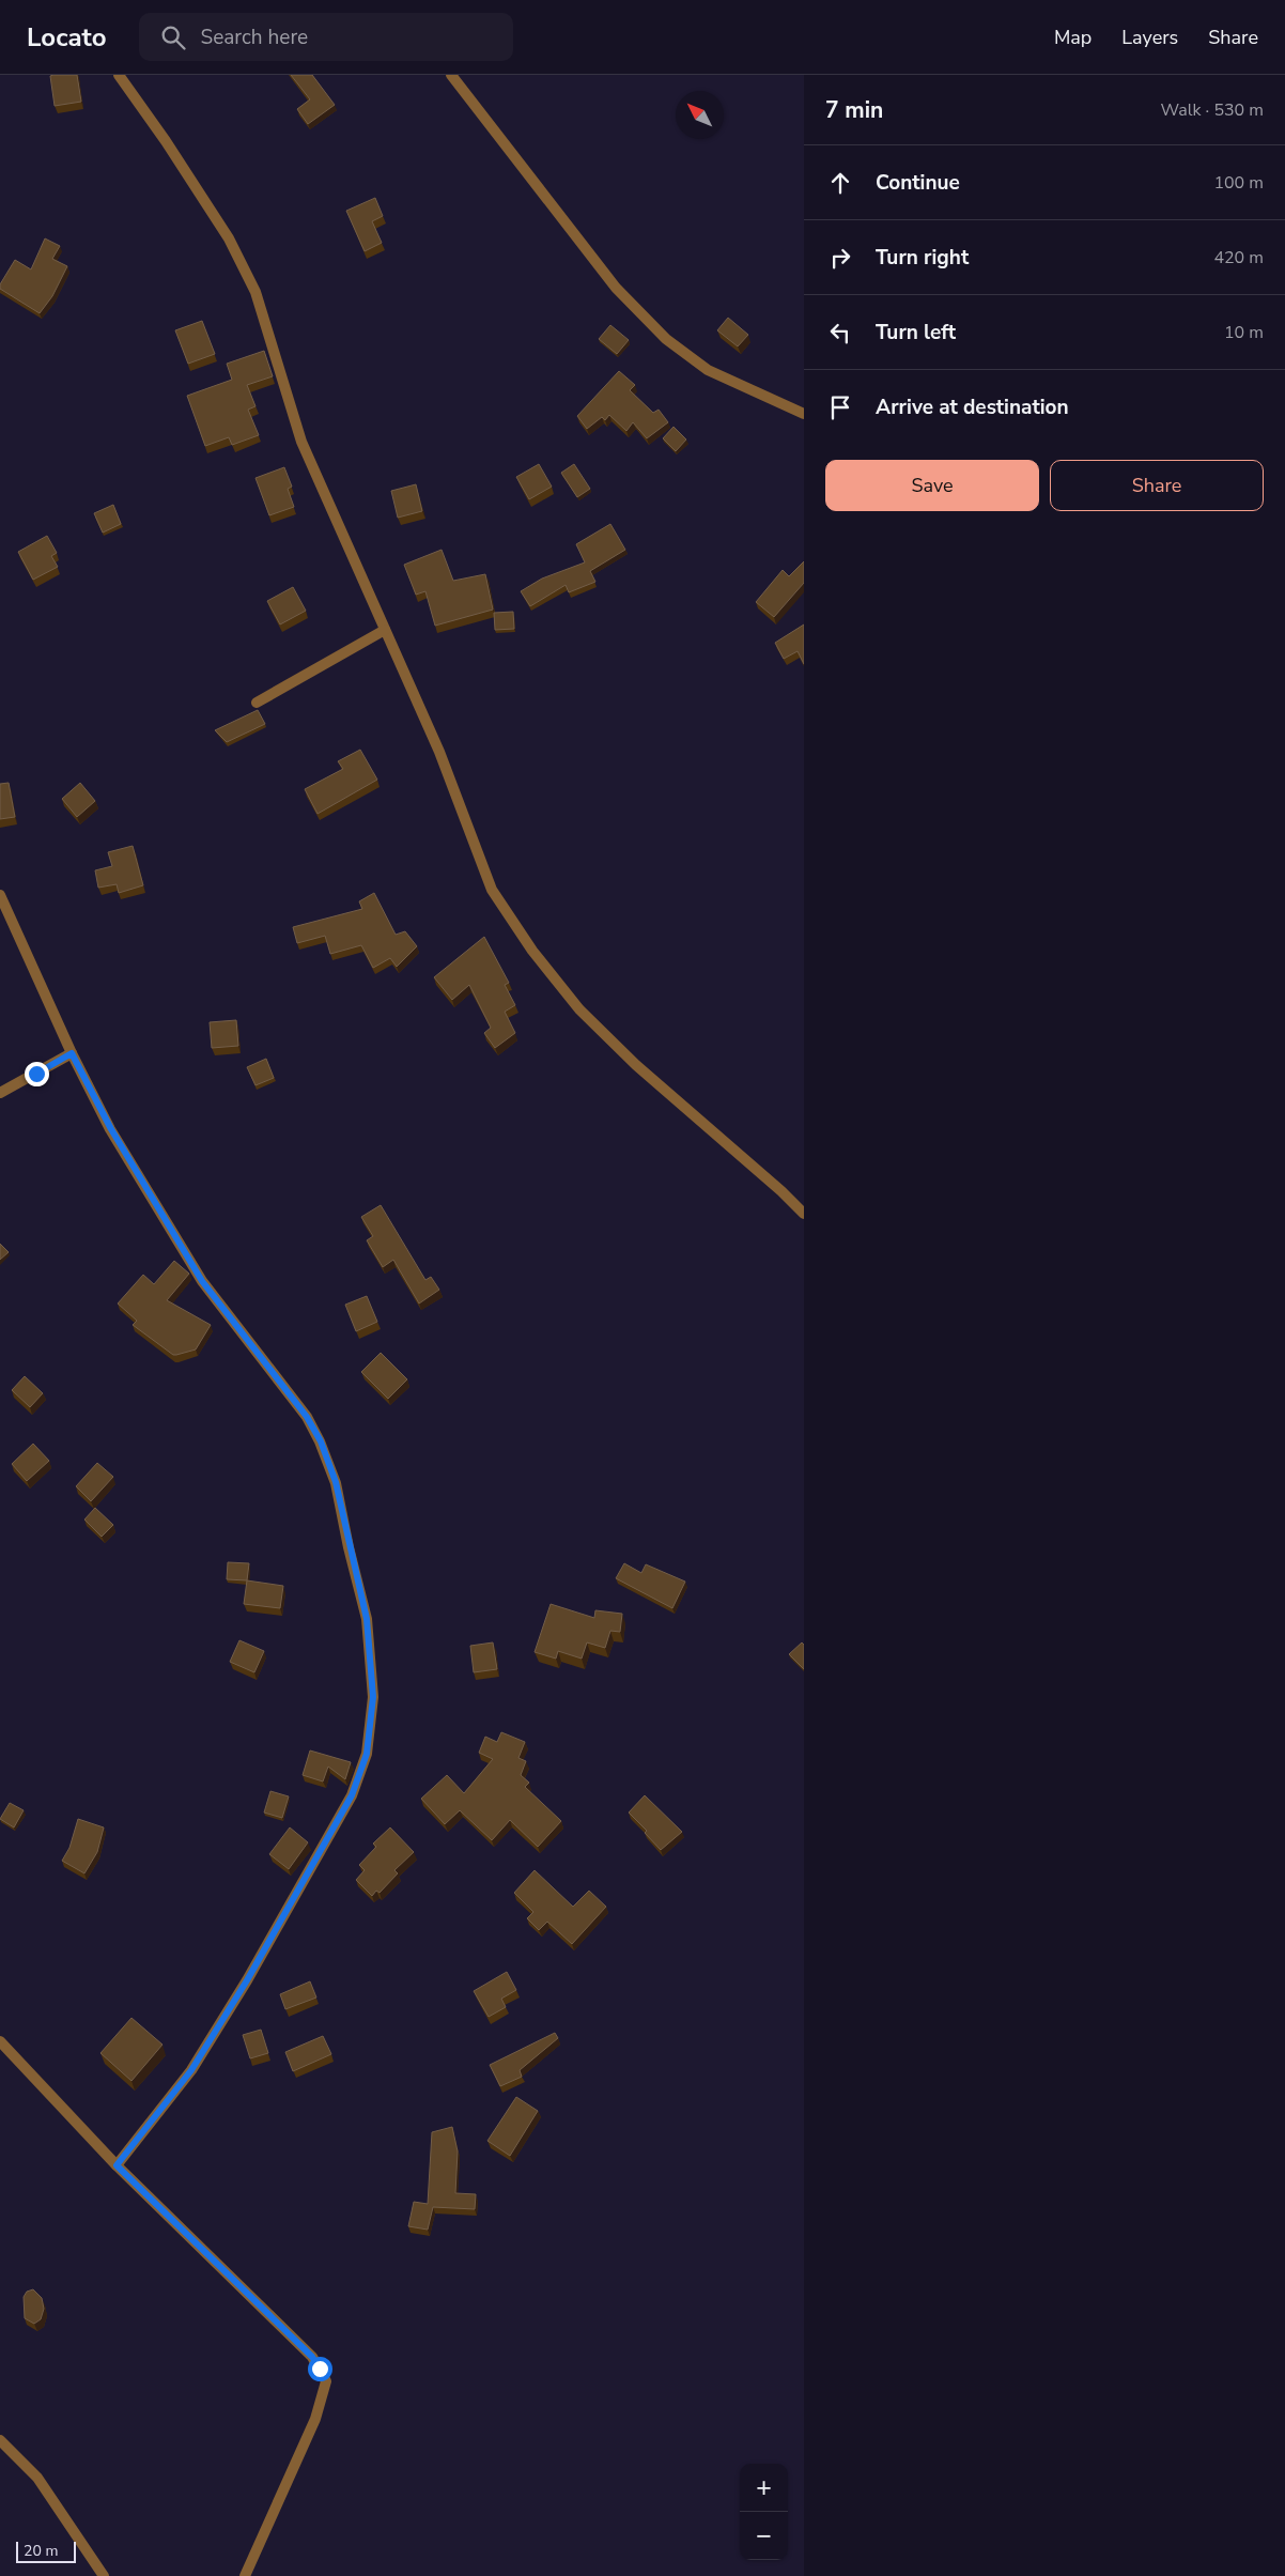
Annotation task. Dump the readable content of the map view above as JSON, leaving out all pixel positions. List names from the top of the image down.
{
  "scale_bar": "20 m",
  "north": "top left",
  "page": {
    "header": "Locato",
    "search": "Search here",
    "nav": ["Map", "Layers", "Share"],
    "heading": ["7 min", "Walk · 530 m"],
    "list": [
      ["Continue", "100 m"],
      ["Turn right", "420 m"],
      ["Turn left", "10 m"],
      "Arrive at destination"
    ],
    "buttons": ["Save", "Share"],
    "map_buttons": ["+", "−"],
    "scale": "20 m"
  }
}
